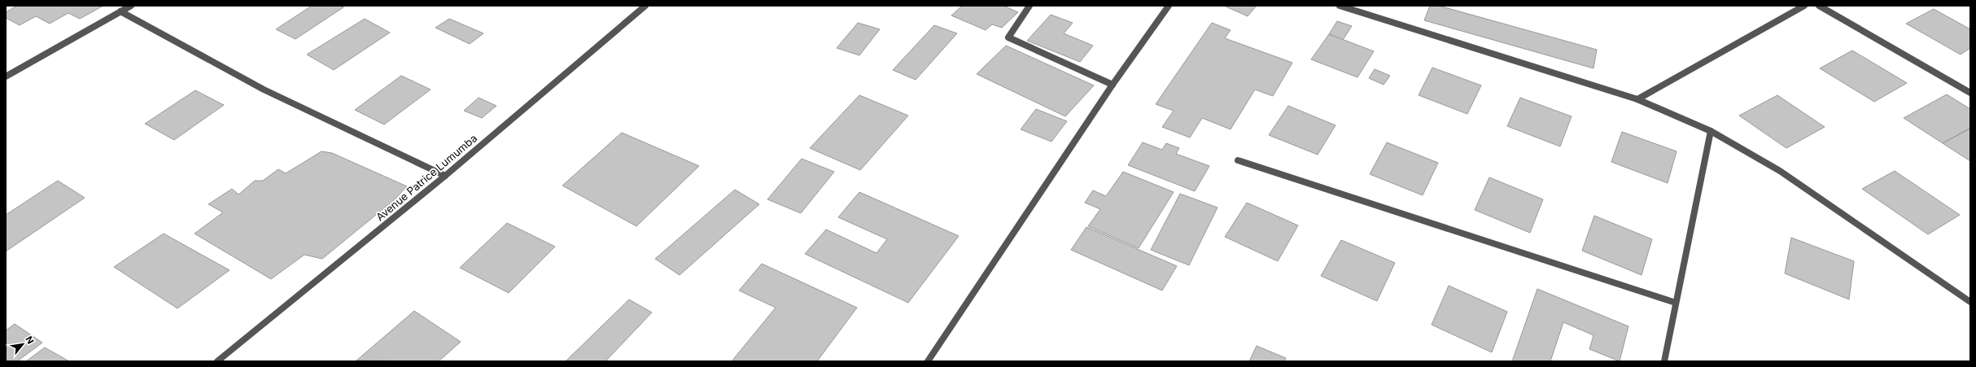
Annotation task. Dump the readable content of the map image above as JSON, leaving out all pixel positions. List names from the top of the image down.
{
  "streets": {
    "street": ["Avenue Patrice Lumumba"]
  },
  "north": "top right"
}
